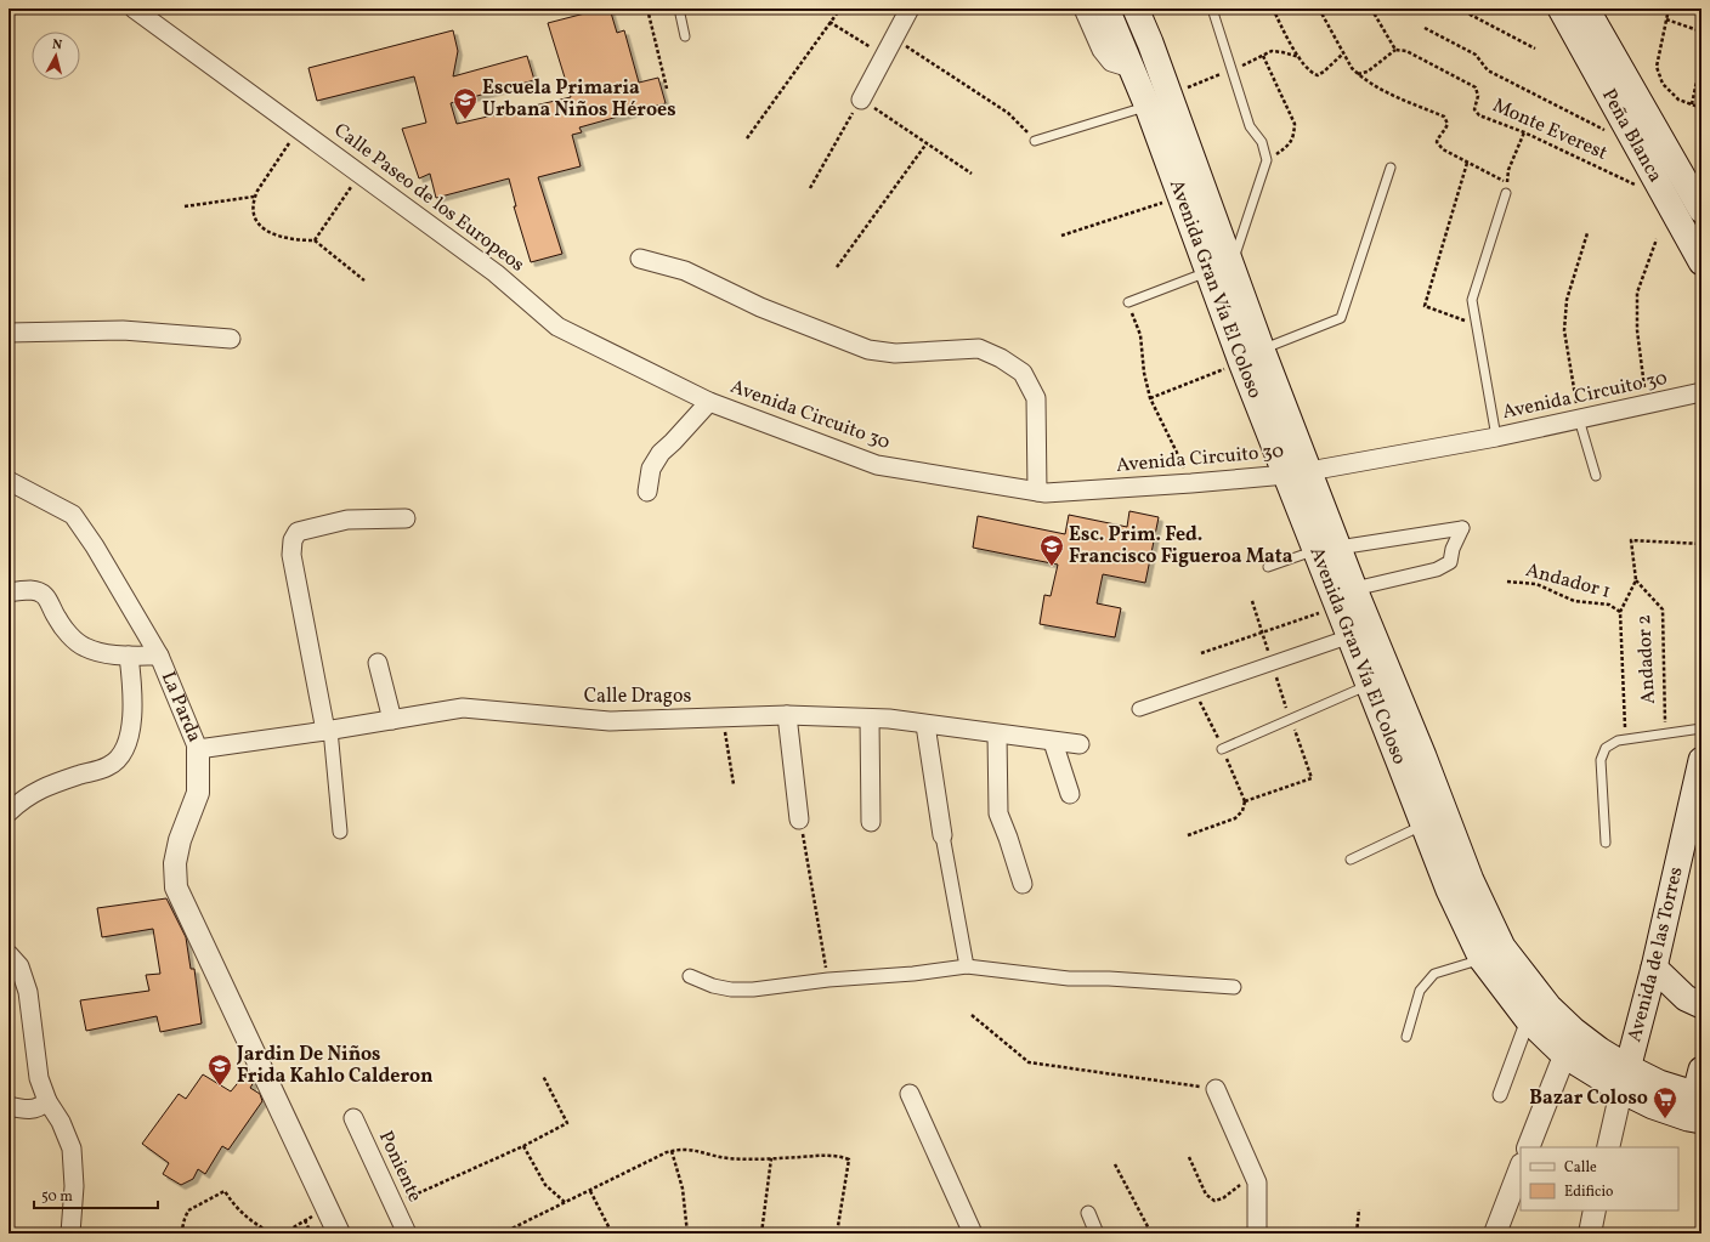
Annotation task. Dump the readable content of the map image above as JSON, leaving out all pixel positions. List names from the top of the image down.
{
  "streets": {
    "main road": ["Peña Blanca", "Avenida Gran Vía El Coloso", "Avenida de las Torres"],
    "street": [
      "Calle Paseo de los Europeos",
      "Avenida Circuito 30",
      "Calle Dragos",
      "La Parda",
      "Poniente"
    ],
    "path": ["Monte Everest", "Andador 1", "Andador 2"]
  },
  "crossings": [
    ["Monte Everest", "Peña Blanca"],
    ["Calle Paseo de los Europeos", "Avenida Circuito 30"],
    ["Avenida Gran Vía El Coloso", "Avenida Circuito 30"],
    ["Avenida Gran Vía El Coloso", "Avenida de las Torres"],
    ["Andador 1", "Andador 2"],
    ["Calle Dragos", "La Parda"]
  ],
  "places": {
    "school or university": ["Escuela Primaria Urbana Niños Héroes", "Esc. Prim. Fed. Francisco Figueroa Mata", "Jardin De Niños Frida Kahlo Calderon"],
    "supermarket": ["Bazar Coloso"]
  },
  "legend": ["Calle", "Edificio"],
  "scale_bar": "50 m",
  "north": "top"
}
